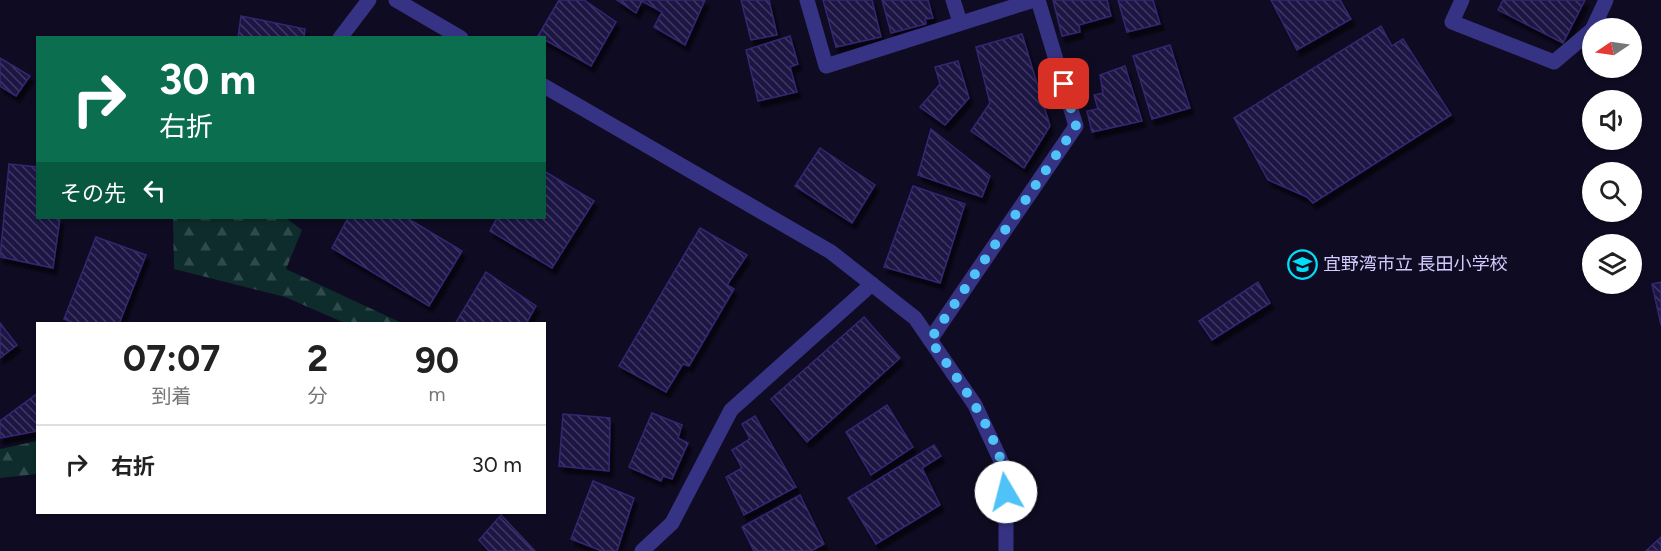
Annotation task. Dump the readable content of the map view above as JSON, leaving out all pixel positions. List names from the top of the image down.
{
  "places": {
    "school or university": ["宜野湾市立 長田小学校"]
  },
  "north": "left",
  "page": {
    "turn": ["30 m", "右折"],
    "then": "その先",
    "eta": [
      "07:07",
      "到着",
      "2",
      "分",
      "90",
      "m"
    ],
    "list": [
      {
        "name": "右折",
        "value": "30 m"
      }
    ]
  }
}
